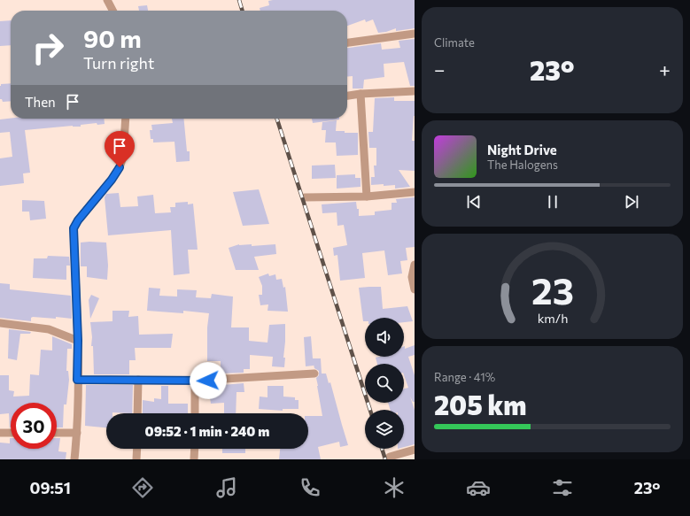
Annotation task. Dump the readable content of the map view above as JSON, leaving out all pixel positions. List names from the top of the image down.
{
  "page": {
    "tile": [
      "Climate",
      ["Range · 41%", "205 km"]
    ],
    "turn": ["90 m", "Turn right"],
    "heat": ["−", "23°", "+"],
    "then": "Then",
    "song": ["Night Drive", "The Halogens"],
    "limit": "30",
    "trip": "09:52 · 1 min · 240 m",
    "tabs": ["09:51", "23°"],
    "gauge": ["23", "km/h"]
  }
}
